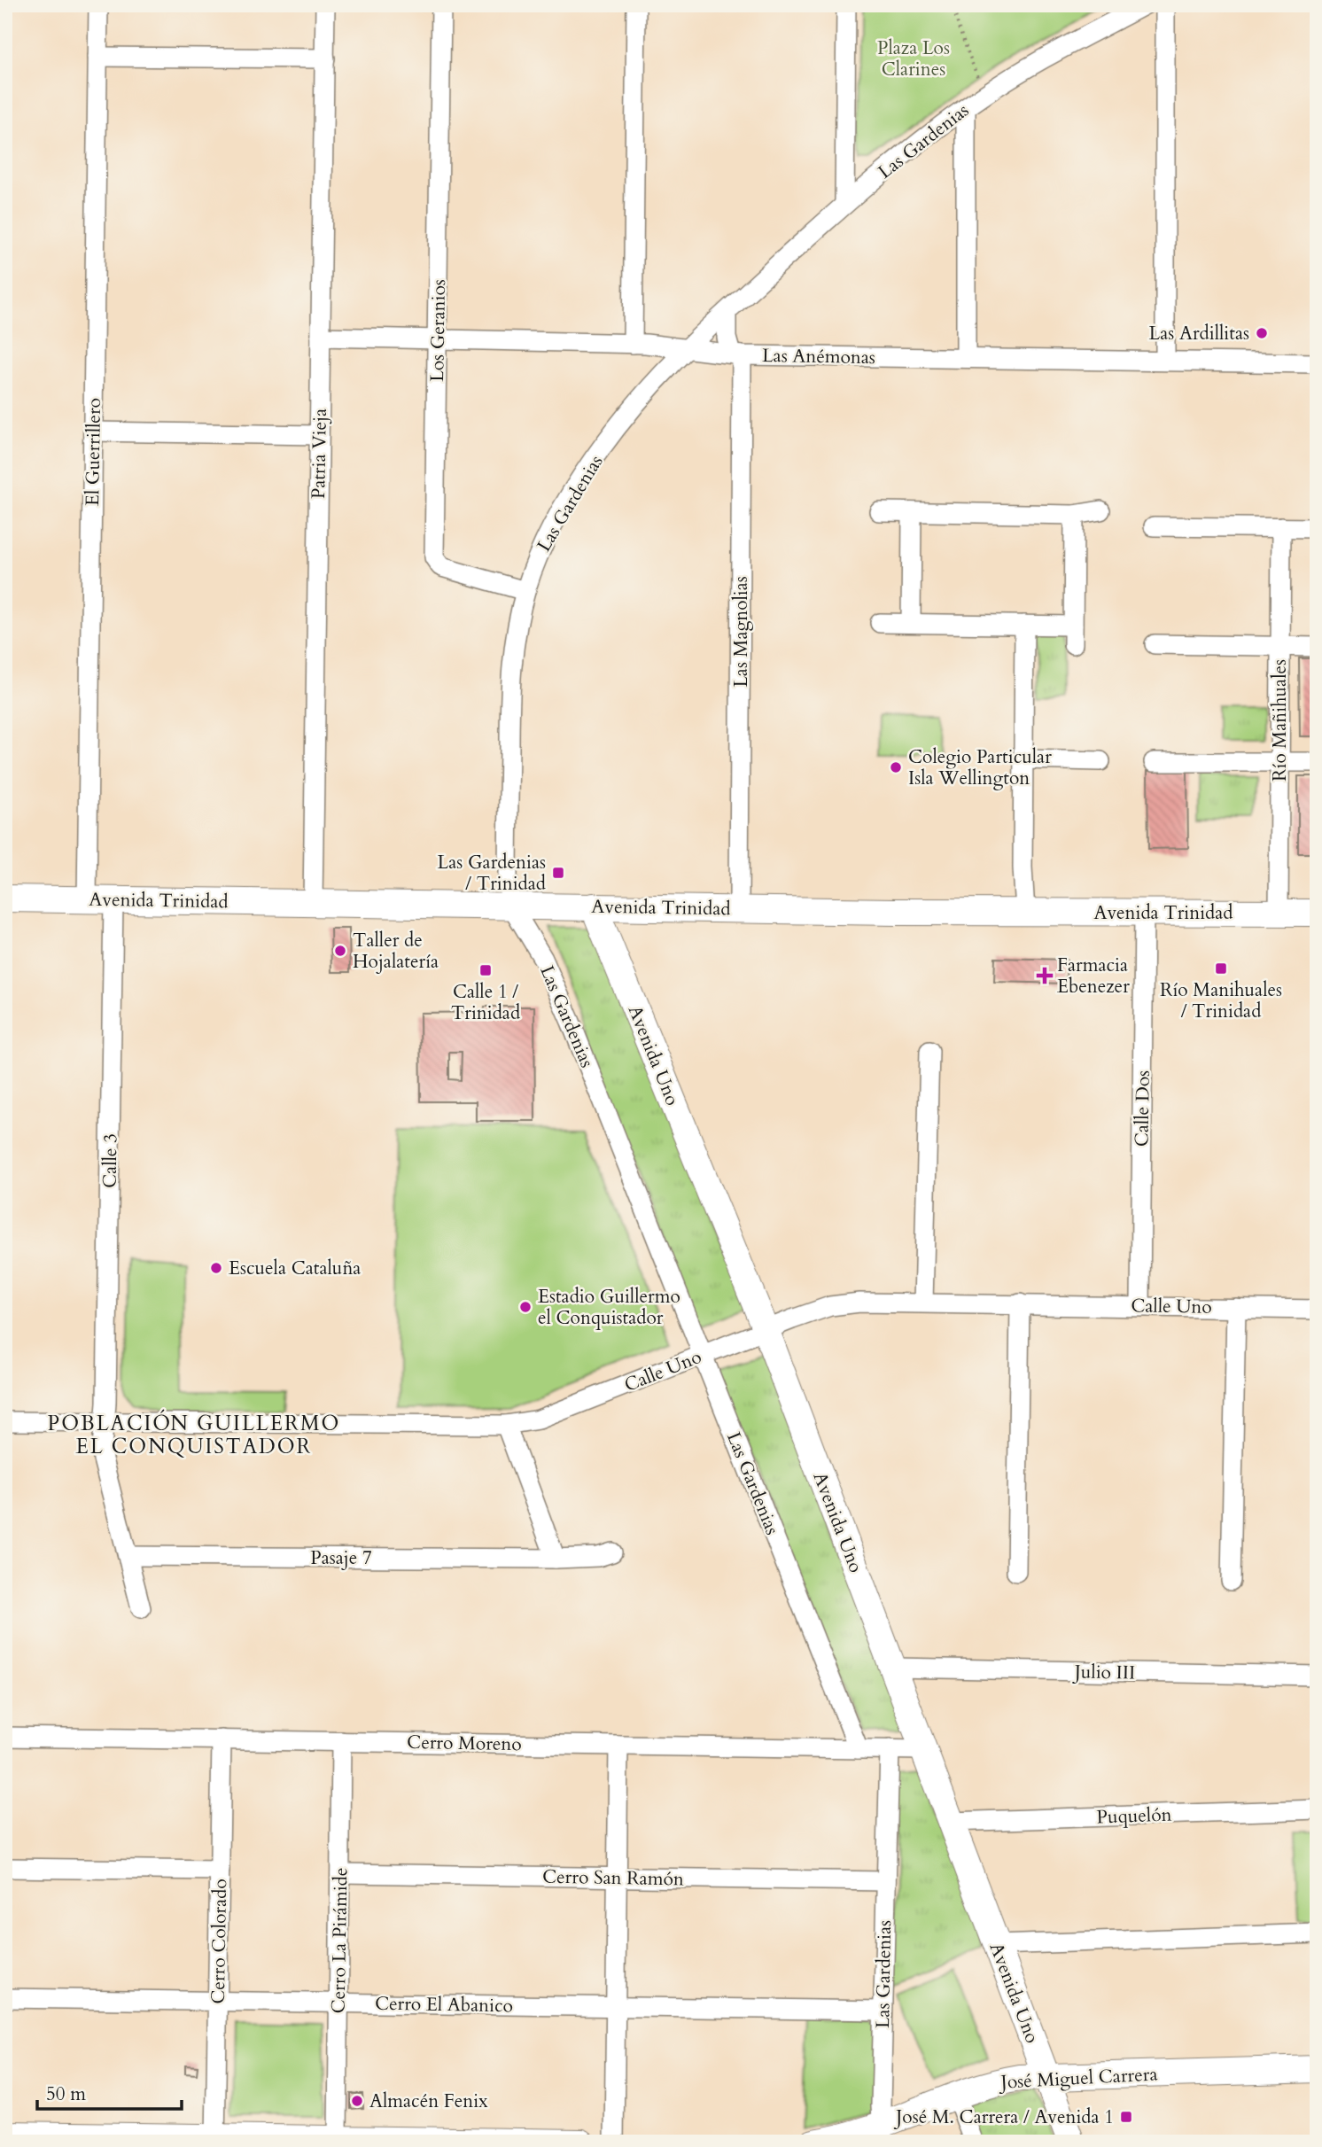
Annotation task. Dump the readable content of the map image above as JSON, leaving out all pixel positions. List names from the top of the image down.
{
  "streets": {
    "street": [
      "Las Gardenias",
      "Los Geranios",
      "Las Anémonas",
      "El Guerrillero",
      "Patria Vieja",
      "Las Magnolias",
      "Río Mañihuales",
      "Avenida Trinidad",
      "Avenida Uno",
      "Calle Dos",
      "Calle 3",
      "Calle Uno",
      "Pasaje 7",
      "Julio III",
      "Cerro Moreno",
      "Puquelón",
      "Cerro San Ramón",
      "Cerro La Pirámide",
      "Cerro Colorado",
      "Cerro El Abanico",
      "José Miguel Carrera"
    ]
  },
  "crossings": [
    ["Las Gardenias", "Los Geranios"],
    ["Las Gardenias", "Las Anémonas"],
    ["Las Gardenias", "Avenida Trinidad"],
    ["Las Gardenias", "Calle Uno"],
    ["Las Gardenias", "Cerro Moreno"],
    ["Las Gardenias", "Cerro San Ramón"],
    ["Las Gardenias", "Cerro El Abanico"],
    ["Las Gardenias", "José Miguel Carrera"],
    ["Los Geranios", "Las Anémonas"],
    ["Las Anémonas", "Patria Vieja"],
    ["Las Anémonas", "Las Magnolias"],
    ["El Guerrillero", "Avenida Trinidad"],
    ["Patria Vieja", "Avenida Trinidad"],
    ["Las Magnolias", "Avenida Trinidad"],
    ["Río Mañihuales", "Avenida Trinidad"],
    ["Avenida Trinidad", "Avenida Uno"],
    ["Avenida Trinidad", "Calle Dos"],
    ["Avenida Trinidad", "Calle 3"],
    ["Avenida Uno", "Calle Uno"],
    ["Avenida Uno", "Julio III"],
    ["Avenida Uno", "Cerro Moreno"],
    ["Avenida Uno", "Puquelón"],
    ["Avenida Uno", "José Miguel Carrera"],
    ["Calle Dos", "Calle Uno"],
    ["Calle 3", "Calle Uno"],
    ["Calle 3", "Pasaje 7"],
    ["Cerro Moreno", "Cerro La Pirámide"],
    ["Cerro Moreno", "Cerro Colorado"],
    ["Cerro San Ramón", "Cerro La Pirámide"],
    ["Cerro La Pirámide", "Cerro El Abanico"],
    ["Cerro Colorado", "Cerro El Abanico"]
  ],
  "districts": ["POBLACIÓN GUILLERMO EL CONQUISTADOR"],
  "parks": ["Plaza Los Clarines"],
  "places": {
    "other": [
      "Las Ardillitas",
      "Colegio Particular Isla Wellington",
      "Taller de Hojalatería",
      "Escuela Cataluña",
      "Estadio Guillermo el Conquistador",
      "Almacén Fenix"
    ],
    "transit": [
      "Las Gardenias / Trinidad",
      "Río Manihuales / Trinidad",
      "Calle 1 / Trinidad",
      "José M. Carrera / Avenida 1"
    ],
    "health": ["Farmacia Ebenezer"]
  },
  "scale_bar": "50 m"
}
